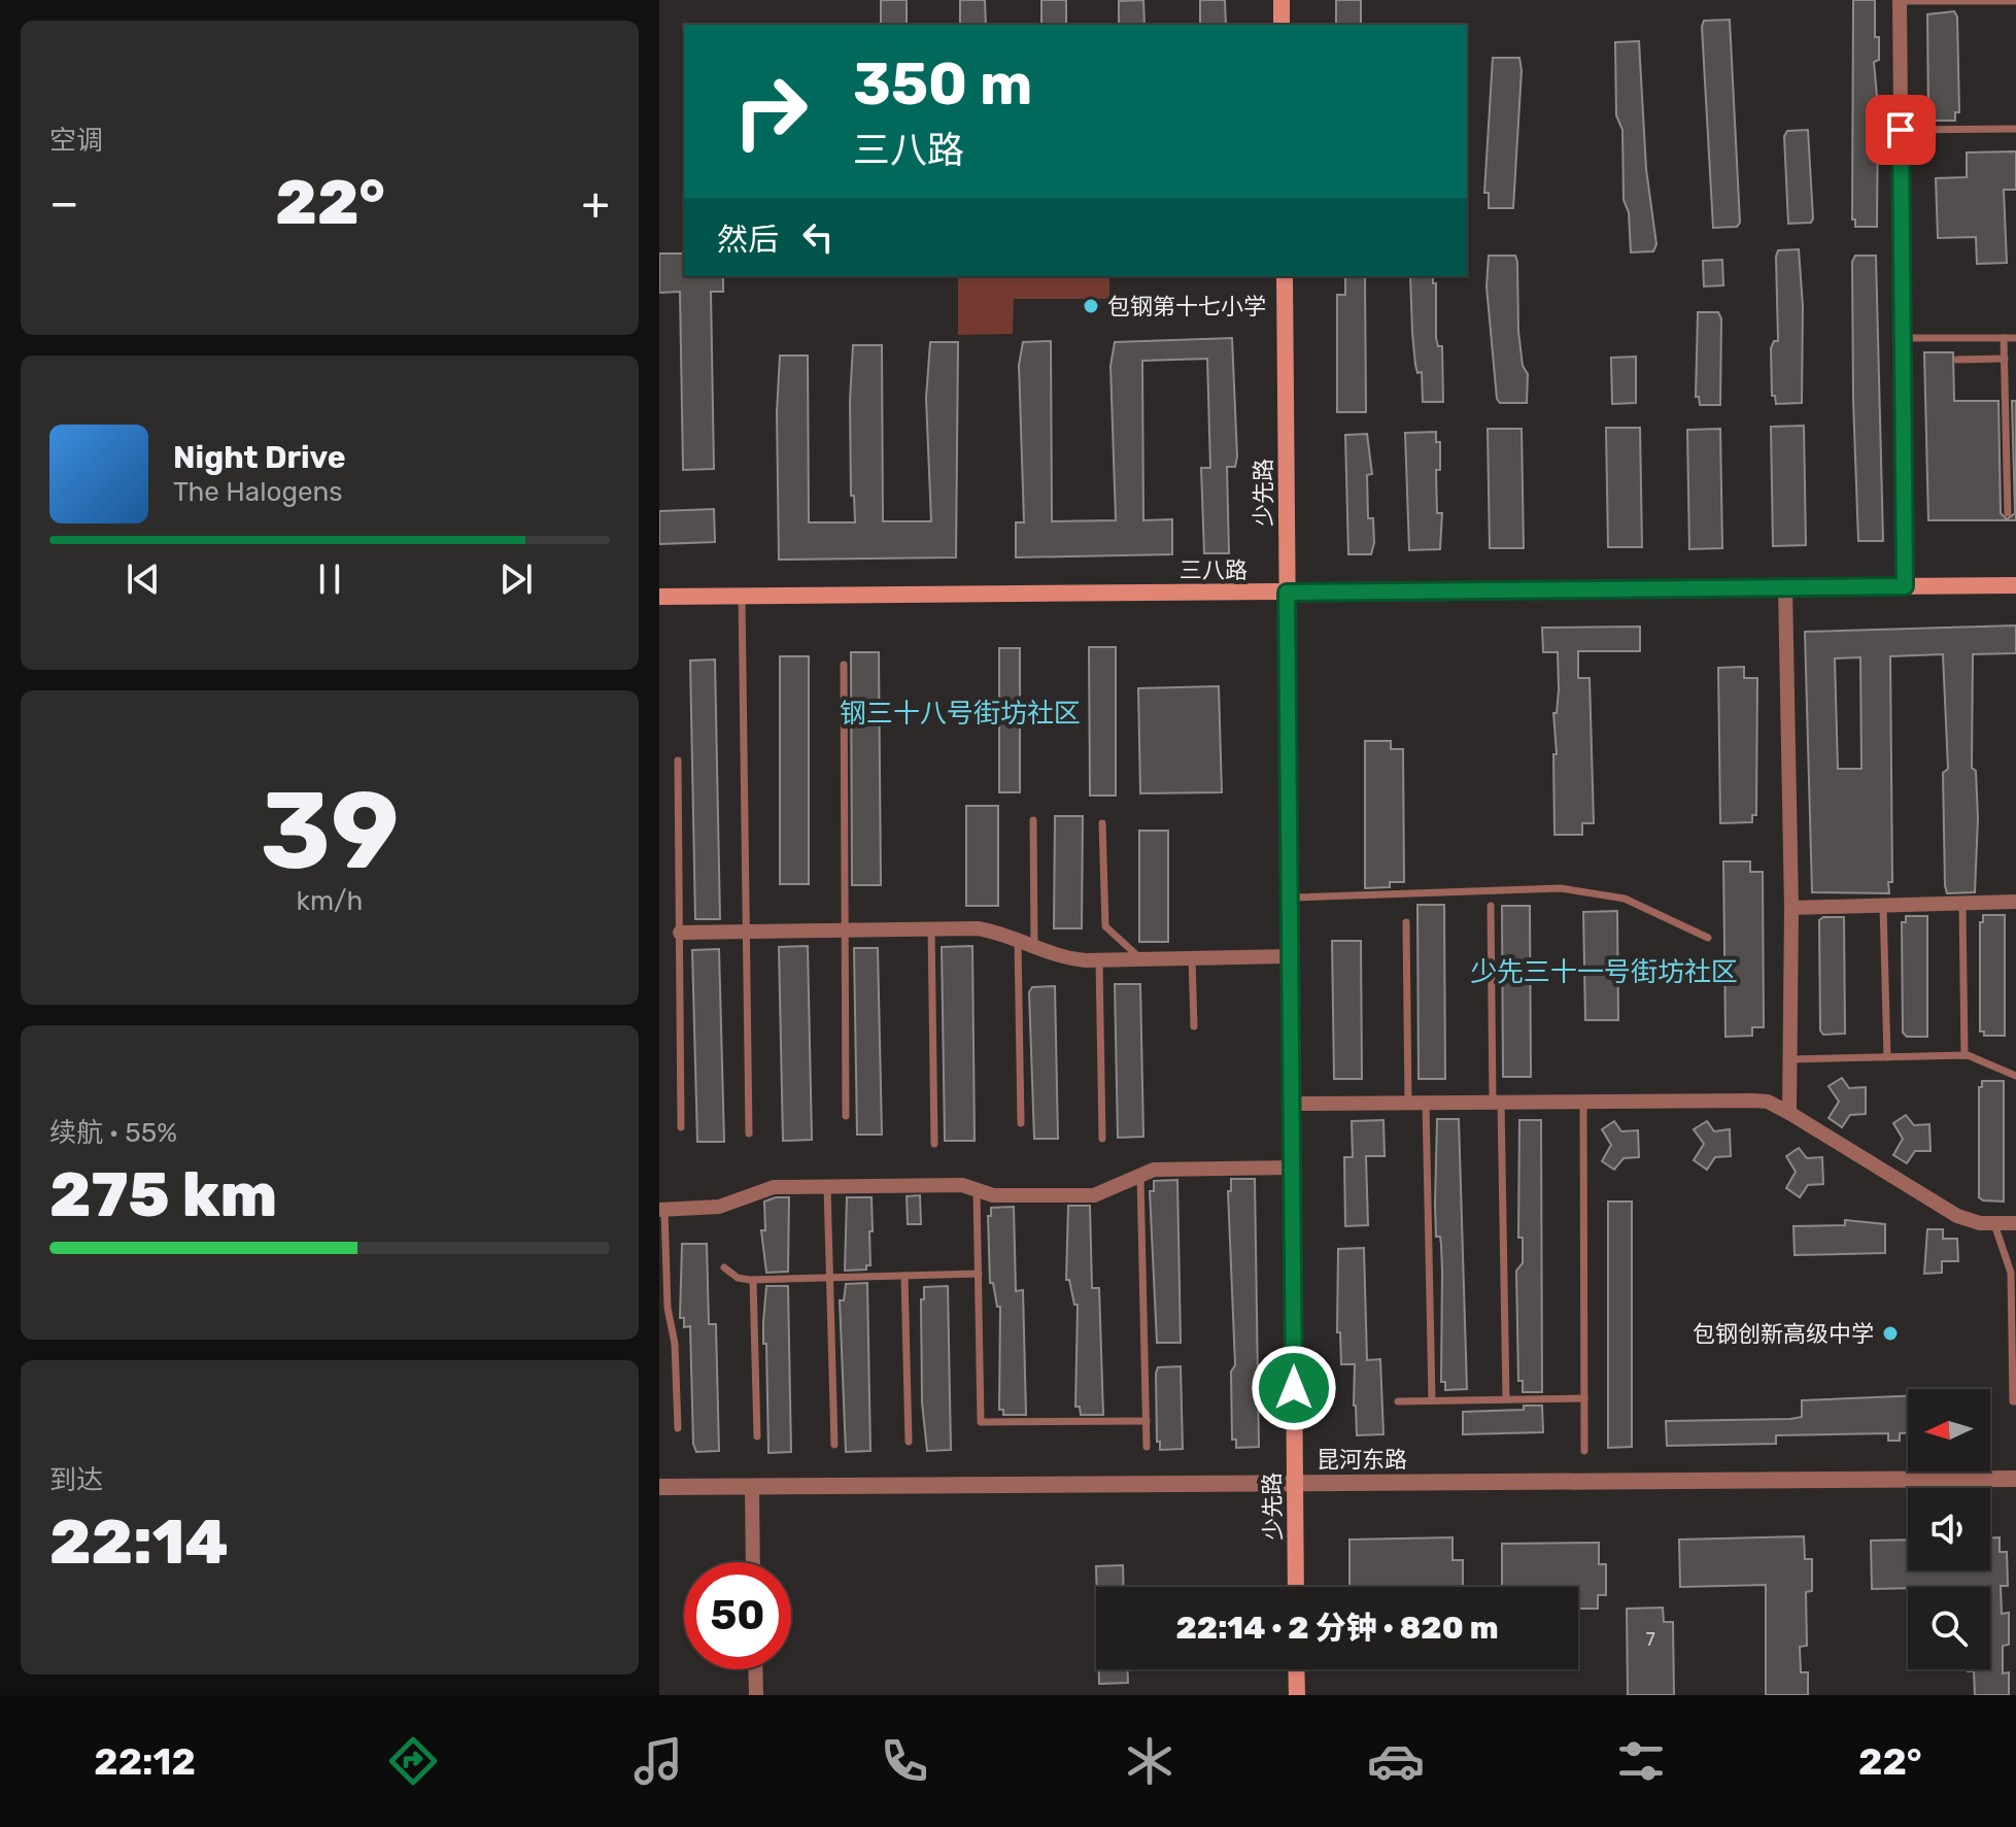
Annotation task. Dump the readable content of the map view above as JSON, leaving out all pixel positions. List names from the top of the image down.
{
  "streets": {
    "main road": ["少先路", "三八路"],
    "street": ["昆河东路"]
  },
  "crossings": [
    ["少先路", "三八路"],
    ["少先路", "昆河东路"]
  ],
  "districts": ["钢三十八号街坊社区", "少先三十一号街坊社区"],
  "places": ["包钢第十七小学", "包钢创新高级中学"],
  "house_numbers": ["7"],
  "north": "left",
  "page": {
    "tile": [
      "空调",
      ["39", "km/h"],
      ["续航 · 55%", "275 km"],
      ["到达", "22:14"]
    ],
    "turn": ["350 m", "三八路"],
    "heat": ["−", "22°", "+"],
    "then": "然后",
    "song": ["Night Drive", "The Halogens"],
    "limit": "50",
    "trip": "22:14 · 2 分钟 · 820 m",
    "tabs": ["22:12", "22°"]
  }
}
